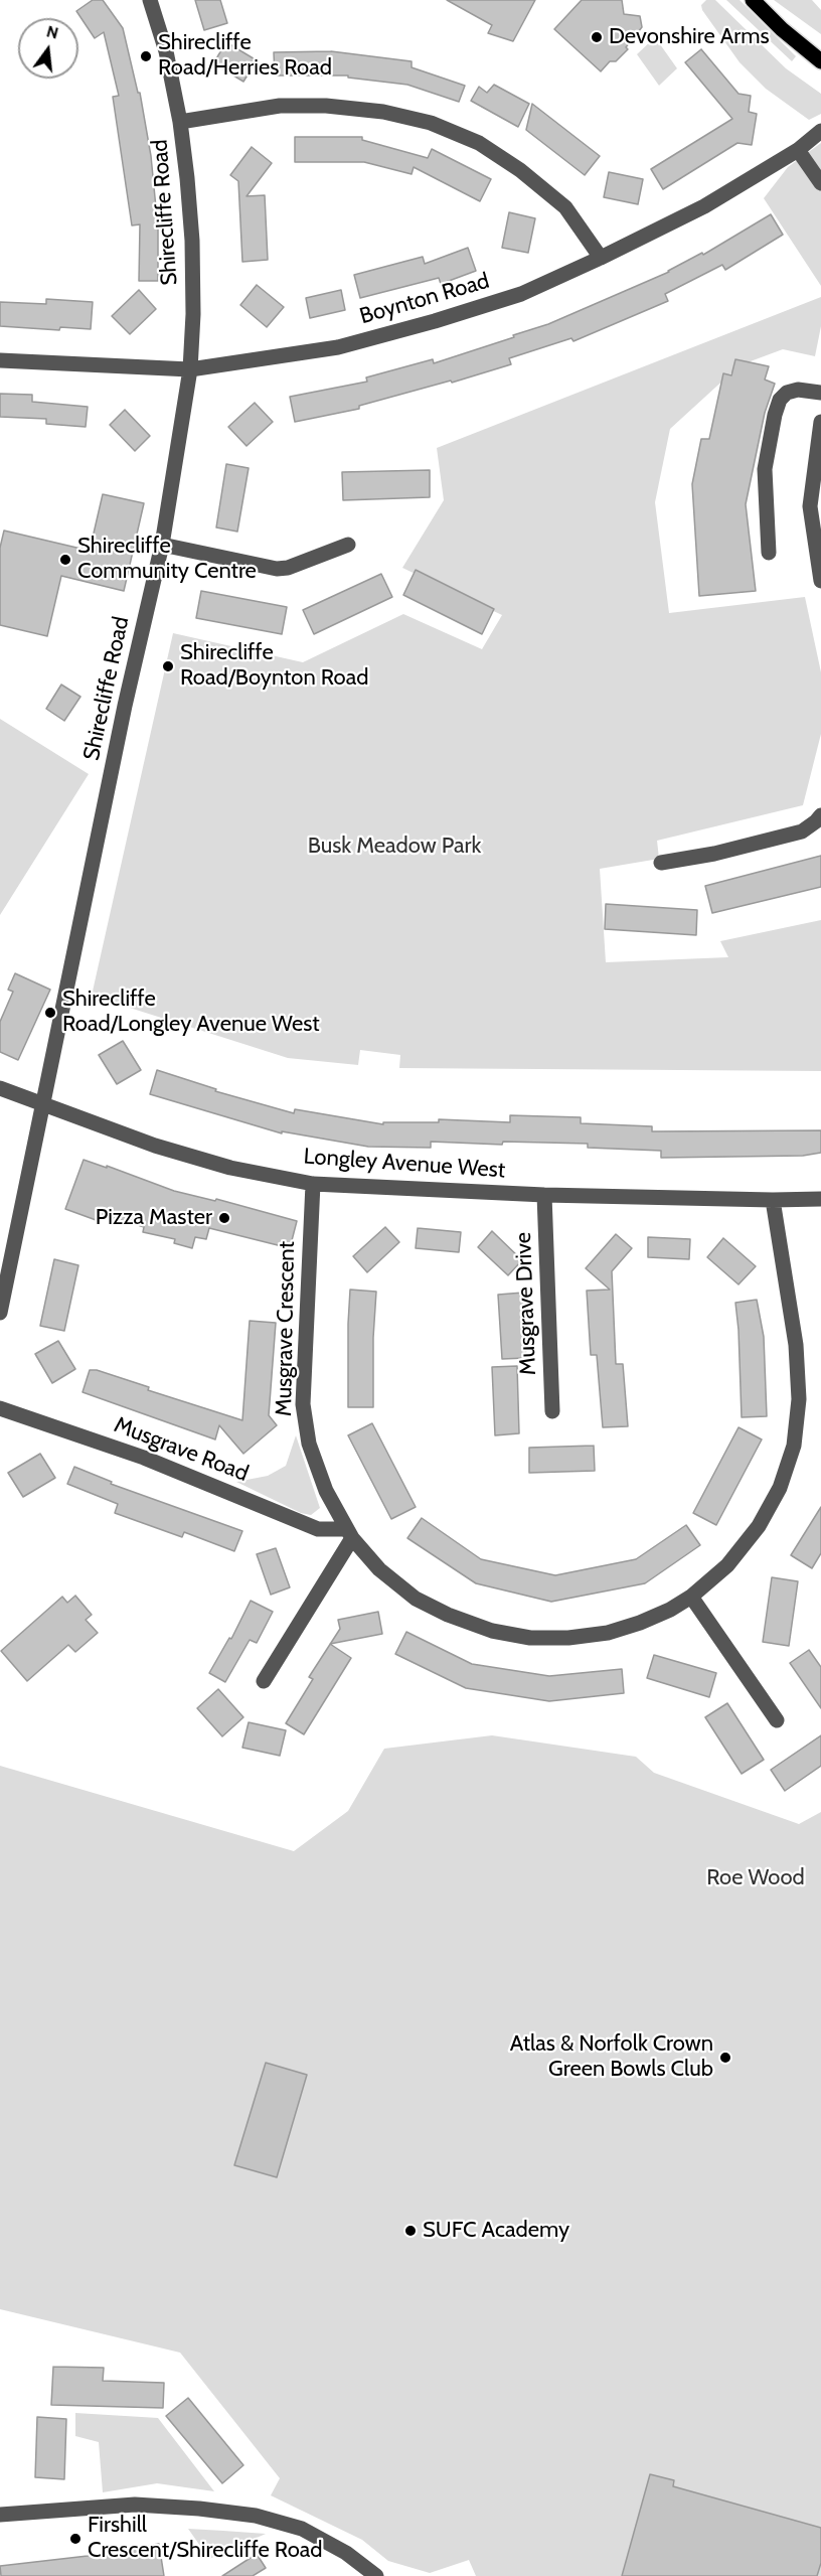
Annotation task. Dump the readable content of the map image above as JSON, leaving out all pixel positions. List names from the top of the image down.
{
  "streets": {
    "street": [
      "Shirecliffe Road",
      "Boynton Road",
      "Longley Avenue West",
      "Musgrave Drive",
      "Musgrave Crescent",
      "Musgrave Road"
    ]
  },
  "crossings": [
    ["Shirecliffe Road", "Boynton Road"],
    ["Shirecliffe Road", "Longley Avenue West"],
    ["Longley Avenue West", "Musgrave Drive"],
    ["Longley Avenue West", "Musgrave Crescent"],
    ["Musgrave Crescent", "Musgrave Road"]
  ],
  "parks": ["Busk Meadow Park", "Roe Wood"],
  "places": [
    "Devonshire Arms",
    "Shirecliffe Road/Herries Road",
    "Shirecliffe Community Centre",
    "Shirecliffe Road/Boynton Road",
    "Shirecliffe Road/Longley Avenue West",
    "Pizza Master",
    "Atlas & Norfolk Crown Green Bowls Club",
    "SUFC Academy",
    "Firshill Crescent/Shirecliffe Road"
  ],
  "north": "top"
}
